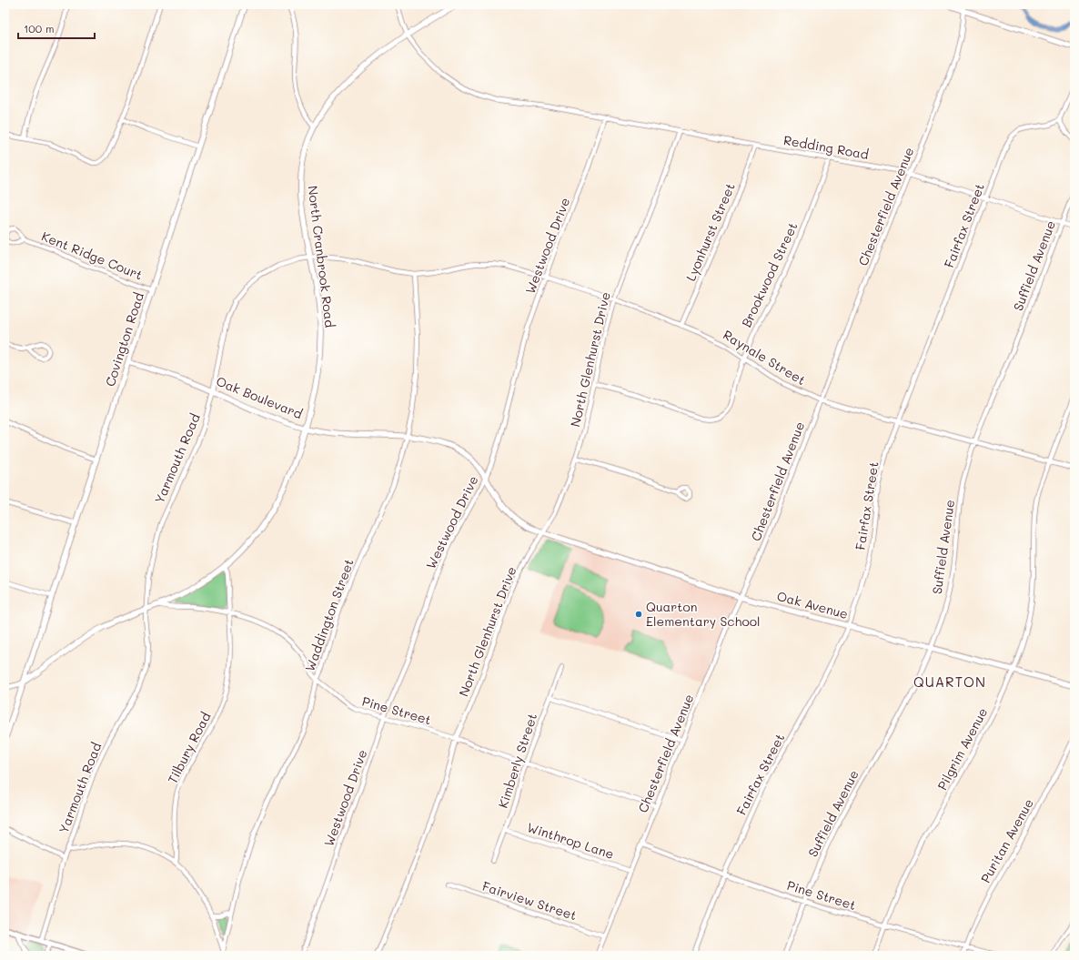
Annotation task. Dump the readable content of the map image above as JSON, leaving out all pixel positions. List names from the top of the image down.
{
  "streets": {
    "street": [
      "Redding Road",
      "Chesterfield Avenue",
      "Fairfax Street",
      "Lyonhurst Street",
      "Westwood Drive",
      "Kent Ridge Court",
      "North Cranbrook Road",
      "Suffield Avenue",
      "Brookwood Street",
      "Covington Road",
      "Raynale Street",
      "North Glenhurst Drive",
      "Oak Boulevard",
      "Yarmouth Road",
      "Oak Avenue",
      "Waddington Street",
      "Pine Street",
      "Tilbury Road",
      "Pilgrim Avenue",
      "Kimberly Street",
      "Winthrop Lane",
      "Puritan Avenue",
      "Fairview Street"
    ]
  },
  "crossings": [
    ["Redding Road", "Chesterfield Avenue"],
    ["Redding Road", "Fairfax Street"],
    ["Redding Road", "Lyonhurst Street"],
    ["Redding Road", "Westwood Drive"],
    ["Redding Road", "North Cranbrook Road"],
    ["Redding Road", "Suffield Avenue"],
    ["Redding Road", "Brookwood Street"],
    ["Redding Road", "North Glenhurst Drive"],
    ["Chesterfield Avenue", "Raynale Street"],
    ["Chesterfield Avenue", "Oak Avenue"],
    ["Chesterfield Avenue", "Pine Street"],
    ["Chesterfield Avenue", "Winthrop Lane"],
    ["Chesterfield Avenue", "Fairview Street"],
    ["Fairfax Street", "Raynale Street"],
    ["Fairfax Street", "Oak Avenue"],
    ["Fairfax Street", "Pine Street"],
    ["Lyonhurst Street", "Raynale Street"],
    ["Westwood Drive", "Raynale Street"],
    ["Westwood Drive", "Oak Boulevard"],
    ["Westwood Drive", "Oak Avenue"],
    ["Westwood Drive", "Pine Street"],
    ["Kent Ridge Court", "Covington Road"],
    ["North Cranbrook Road", "Covington Road"],
    ["North Cranbrook Road", "Oak Boulevard"],
    ["North Cranbrook Road", "Yarmouth Road"],
    ["North Cranbrook Road", "Pine Street"],
    ["North Cranbrook Road", "Tilbury Road"],
    ["Suffield Avenue", "Raynale Street"],
    ["Suffield Avenue", "Oak Avenue"],
    ["Suffield Avenue", "Pine Street"],
    ["Brookwood Street", "Raynale Street"],
    ["Brookwood Street", "North Glenhurst Drive"],
    ["Covington Road", "Oak Boulevard"],
    ["Raynale Street", "North Glenhurst Drive"],
    ["Raynale Street", "Yarmouth Road"],
    ["Raynale Street", "Pilgrim Avenue"],
    ["North Glenhurst Drive", "Oak Avenue"],
    ["North Glenhurst Drive", "Pine Street"],
    ["Oak Boulevard", "Yarmouth Road"],
    ["Oak Boulevard", "Oak Avenue"],
    ["Oak Boulevard", "Waddington Street"],
    ["Yarmouth Road", "Waddington Street"],
    ["Oak Avenue", "Pilgrim Avenue"],
    ["Waddington Street", "Pine Street"],
    ["Pine Street", "Tilbury Road"],
    ["Pine Street", "Pilgrim Avenue"],
    ["Pine Street", "Kimberly Street"],
    ["Pine Street", "Puritan Avenue"],
    ["Kimberly Street", "Winthrop Lane"]
  ],
  "districts": ["QUARTON"],
  "places": ["Quarton Elementary School"],
  "scale_bar": "100 m"
}
